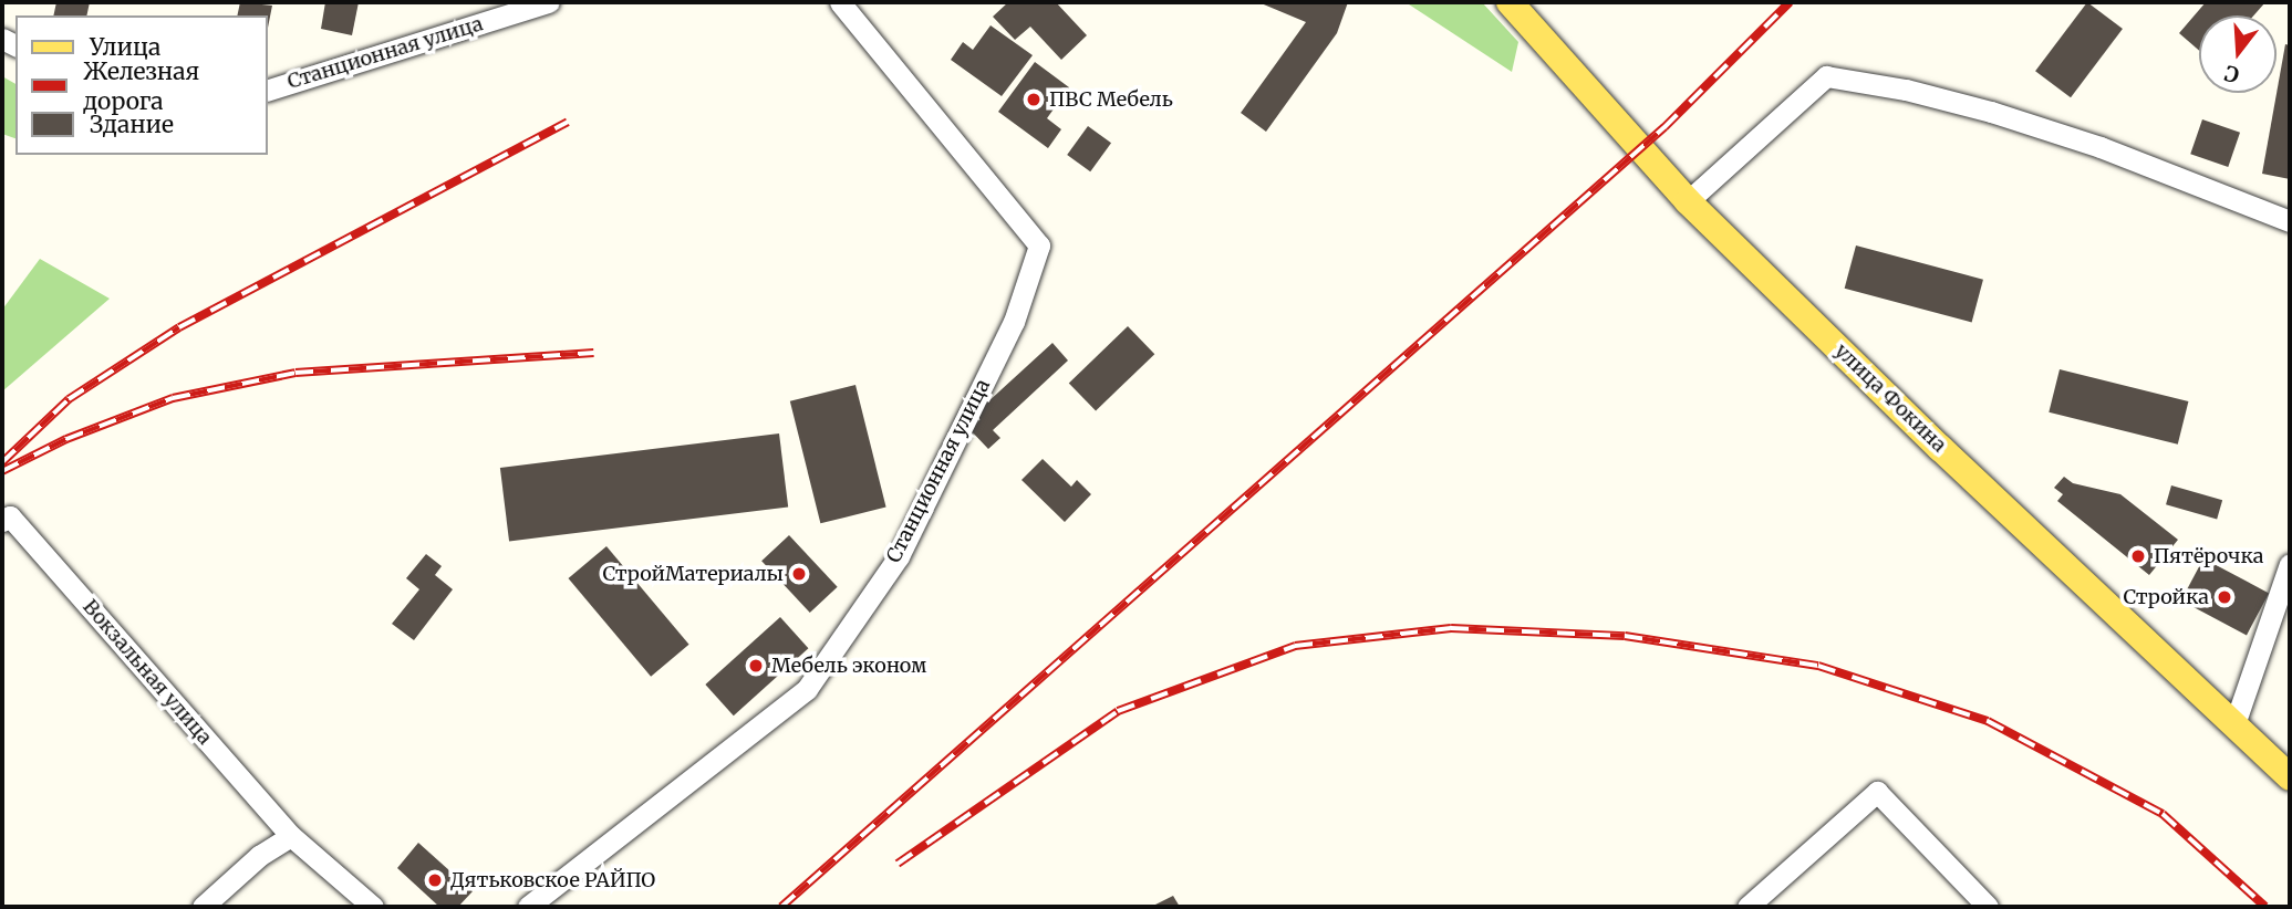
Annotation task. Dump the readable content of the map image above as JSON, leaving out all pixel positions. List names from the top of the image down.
{
  "streets": {
    "main road": ["улица Фокина"],
    "street": ["Станционная улица", "Вокзальная улица"]
  },
  "places": [
    "ПВС Мебель",
    "Пятёрочка",
    "СтройМатериалы",
    "Стройка",
    "Мебель эконом",
    "Дятьковское РАЙПО"
  ],
  "legend": ["Улица", "Железная дорога", "Здание"],
  "north": "bottom"
}
